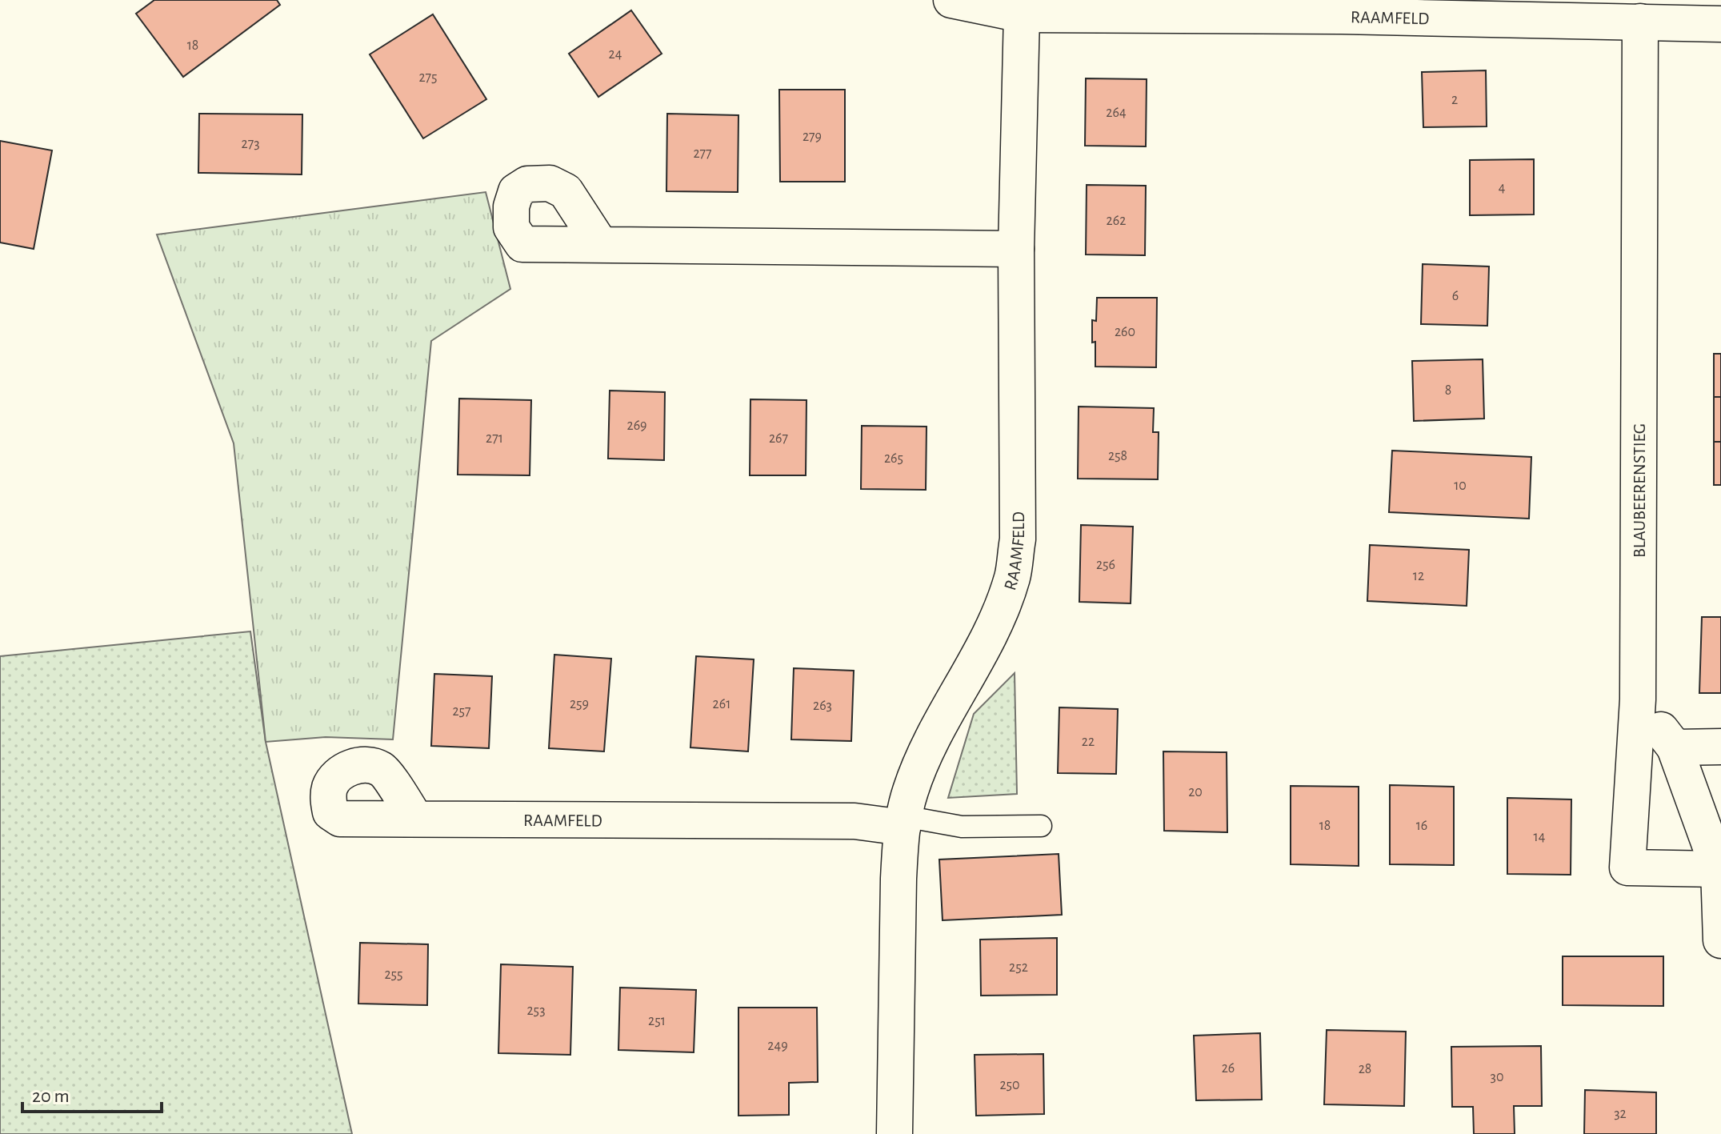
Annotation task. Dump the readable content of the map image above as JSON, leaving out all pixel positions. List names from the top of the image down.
{
  "streets": {
    "street": ["RAAMFELD", "BLAUBEERENSTIEG"]
  },
  "crossings": [
    ["RAAMFELD", "BLAUBEERENSTIEG"]
  ],
  "house_numbers": [
    "18",
    "24",
    "275",
    "2",
    "264",
    "279",
    "273",
    "277",
    "4",
    "262",
    "6",
    "260",
    "8",
    "269",
    "271",
    "267",
    "258",
    "265",
    "10",
    "256",
    "12",
    "259",
    "261",
    "263",
    "257",
    "22",
    "20",
    "18",
    "16",
    "14",
    "252",
    "255",
    "253",
    "251",
    "249",
    "26",
    "28",
    "30",
    "250",
    "32"
  ],
  "scale_bar": "20 m"
}
